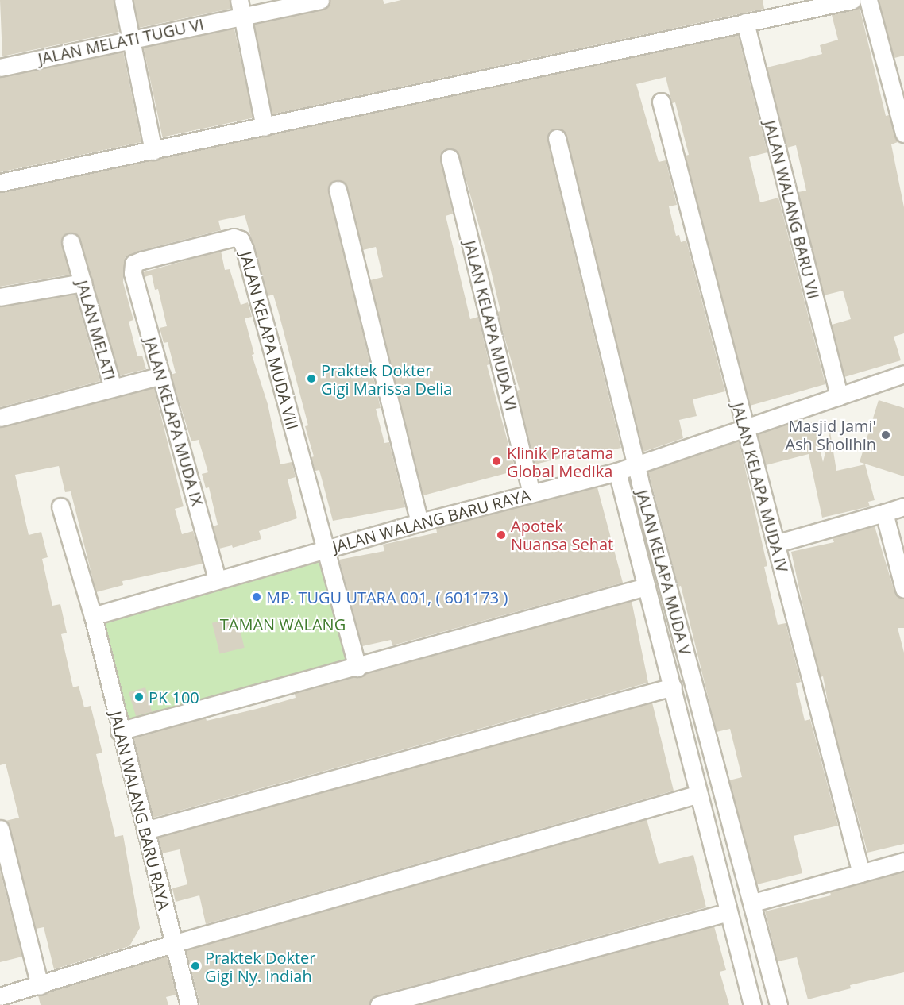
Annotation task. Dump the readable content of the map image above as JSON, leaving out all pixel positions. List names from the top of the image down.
{
  "streets": {
    "street": [
      "JALAN MELATI TUGU VI",
      "JALAN WALANG BARU VII",
      "JALAN KELAPA MUDA VI",
      "JALAN MELATI",
      "JALAN KELAPA MUDA VIII",
      "JALAN KELAPA MUDA IX",
      "JALAN KELAPA MUDA IV",
      "JALAN WALANG BARU RAYA",
      "JALAN KELAPA MUDA V"
    ]
  },
  "crossings": [
    ["JALAN WALANG BARU VII", "JALAN WALANG BARU RAYA"],
    ["JALAN KELAPA MUDA VI", "JALAN WALANG BARU RAYA"],
    ["JALAN KELAPA MUDA VIII", "JALAN KELAPA MUDA IX"],
    ["JALAN KELAPA MUDA VIII", "JALAN WALANG BARU RAYA"],
    ["JALAN KELAPA MUDA IX", "JALAN WALANG BARU RAYA"],
    ["JALAN KELAPA MUDA IV", "JALAN WALANG BARU RAYA"],
    ["JALAN WALANG BARU RAYA", "JALAN KELAPA MUDA V"]
  ],
  "parks": ["TAMAN WALANG"],
  "places": [
    "Praktek Dokter Gigi Marissa Delia",
    "Masjid Jami' Ash Sholihin",
    "Klinik Pratama Global Medika",
    "Apotek Nuansa Sehat",
    "MP. TUGU UTARA 001, ( 601173 )",
    "PK 100",
    "Praktek Dokter Gigi Ny. Indiah"
  ]
}
